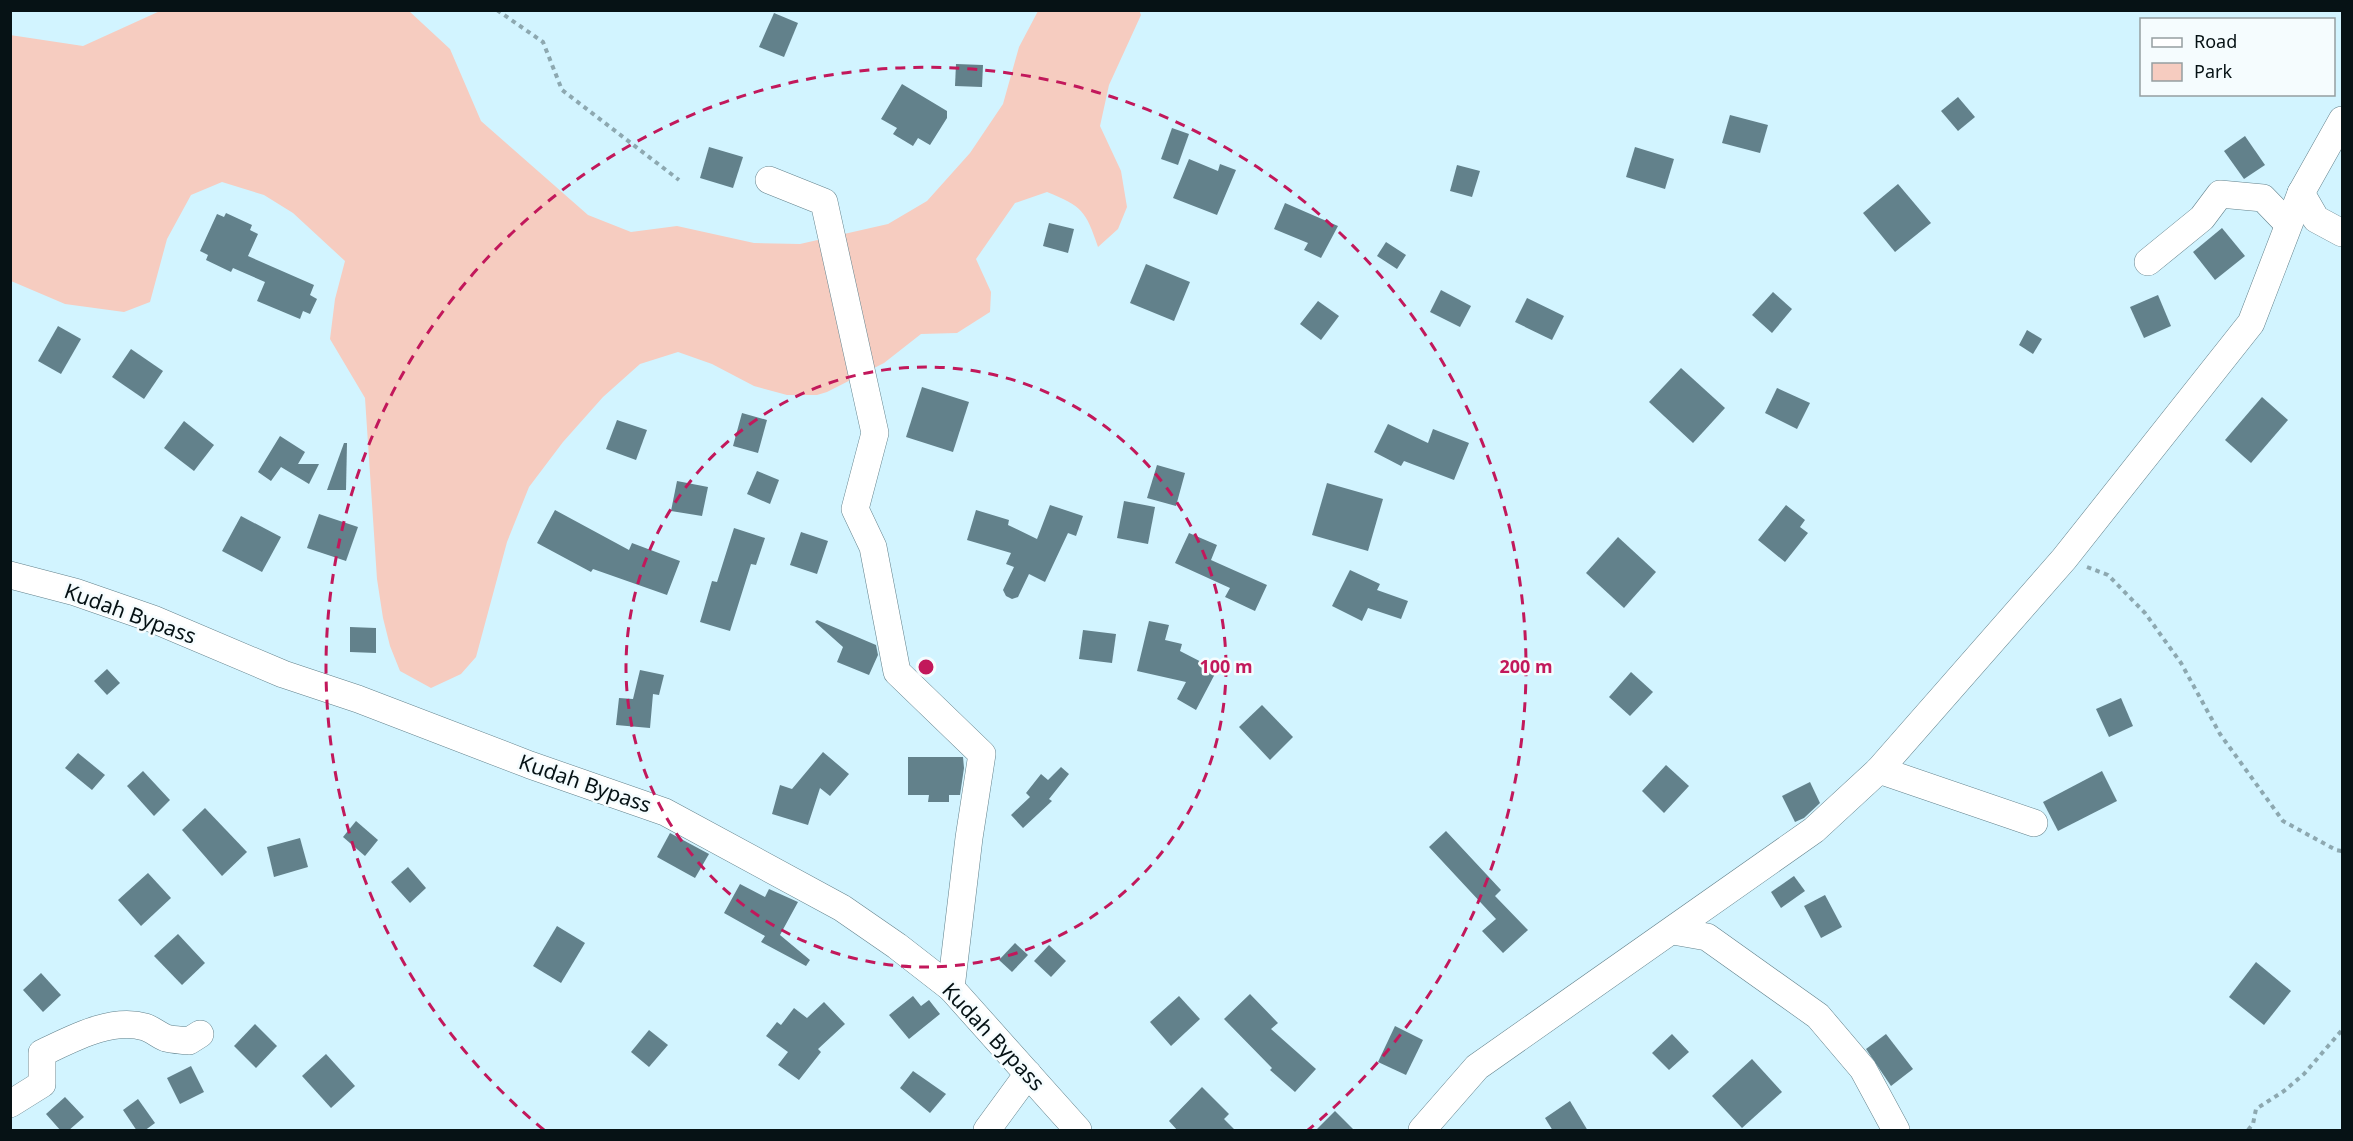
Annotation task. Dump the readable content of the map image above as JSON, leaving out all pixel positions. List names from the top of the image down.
{
  "streets": {
    "street": ["Kudah Bypass"]
  },
  "legend": ["Road", "Park"],
  "rings": ["100 m", "200 m"]
}
